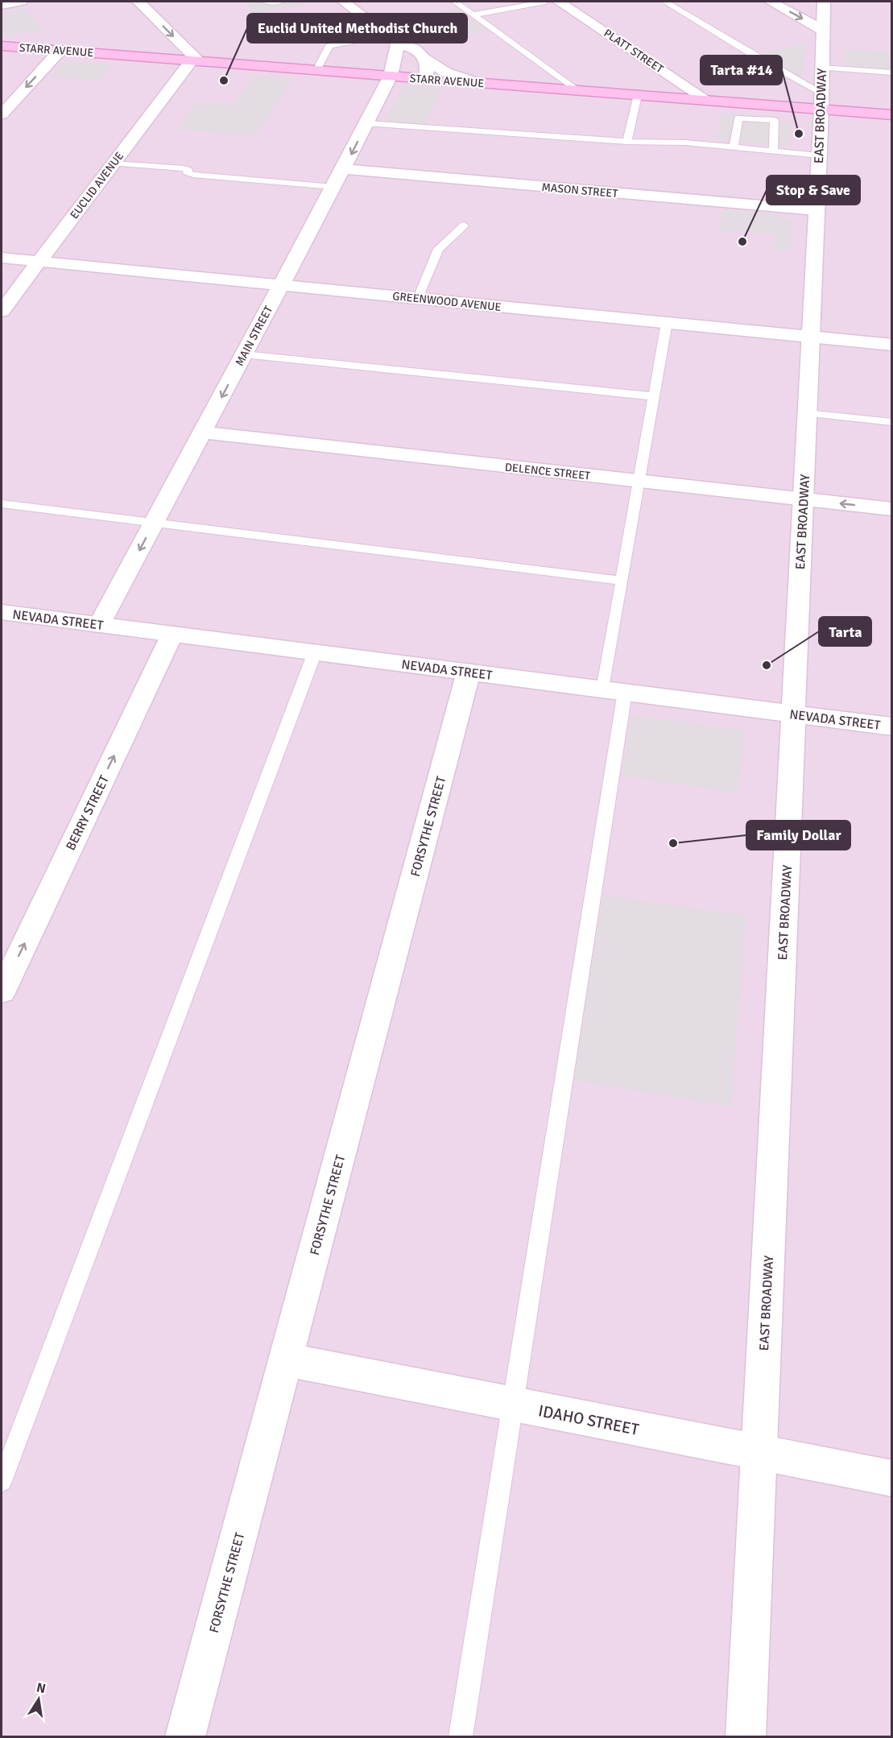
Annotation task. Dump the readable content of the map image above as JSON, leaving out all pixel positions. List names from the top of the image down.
{
  "streets": {
    "main road": ["STARR AVENUE"],
    "street": [
      "PLATT STREET",
      "EAST BROADWAY",
      "EUCLID AVENUE",
      "MASON STREET",
      "GREENWOOD AVENUE",
      "MAIN STREET",
      "DELENCE STREET",
      "NEVADA STREET",
      "BERRY STREET",
      "FORSYTHE STREET",
      "IDAHO STREET"
    ]
  },
  "crossings": [
    ["STARR AVENUE", "PLATT STREET"],
    ["STARR AVENUE", "EAST BROADWAY"],
    ["STARR AVENUE", "EUCLID AVENUE"],
    ["STARR AVENUE", "MAIN STREET"],
    ["EAST BROADWAY", "MASON STREET"],
    ["EAST BROADWAY", "GREENWOOD AVENUE"],
    ["EAST BROADWAY", "DELENCE STREET"],
    ["EAST BROADWAY", "NEVADA STREET"],
    ["EAST BROADWAY", "IDAHO STREET"],
    ["EUCLID AVENUE", "GREENWOOD AVENUE"],
    ["MASON STREET", "MAIN STREET"],
    ["GREENWOOD AVENUE", "MAIN STREET"],
    ["MAIN STREET", "DELENCE STREET"],
    ["MAIN STREET", "NEVADA STREET"],
    ["NEVADA STREET", "BERRY STREET"],
    ["NEVADA STREET", "FORSYTHE STREET"],
    ["FORSYTHE STREET", "IDAHO STREET"]
  ],
  "one_way": ["MAIN STREET", "BERRY STREET"],
  "places": [
    "Euclid United Methodist Church",
    "Tarta #14",
    "Stop & Save",
    "Tarta",
    "Family Dollar"
  ],
  "north": "top"
}
